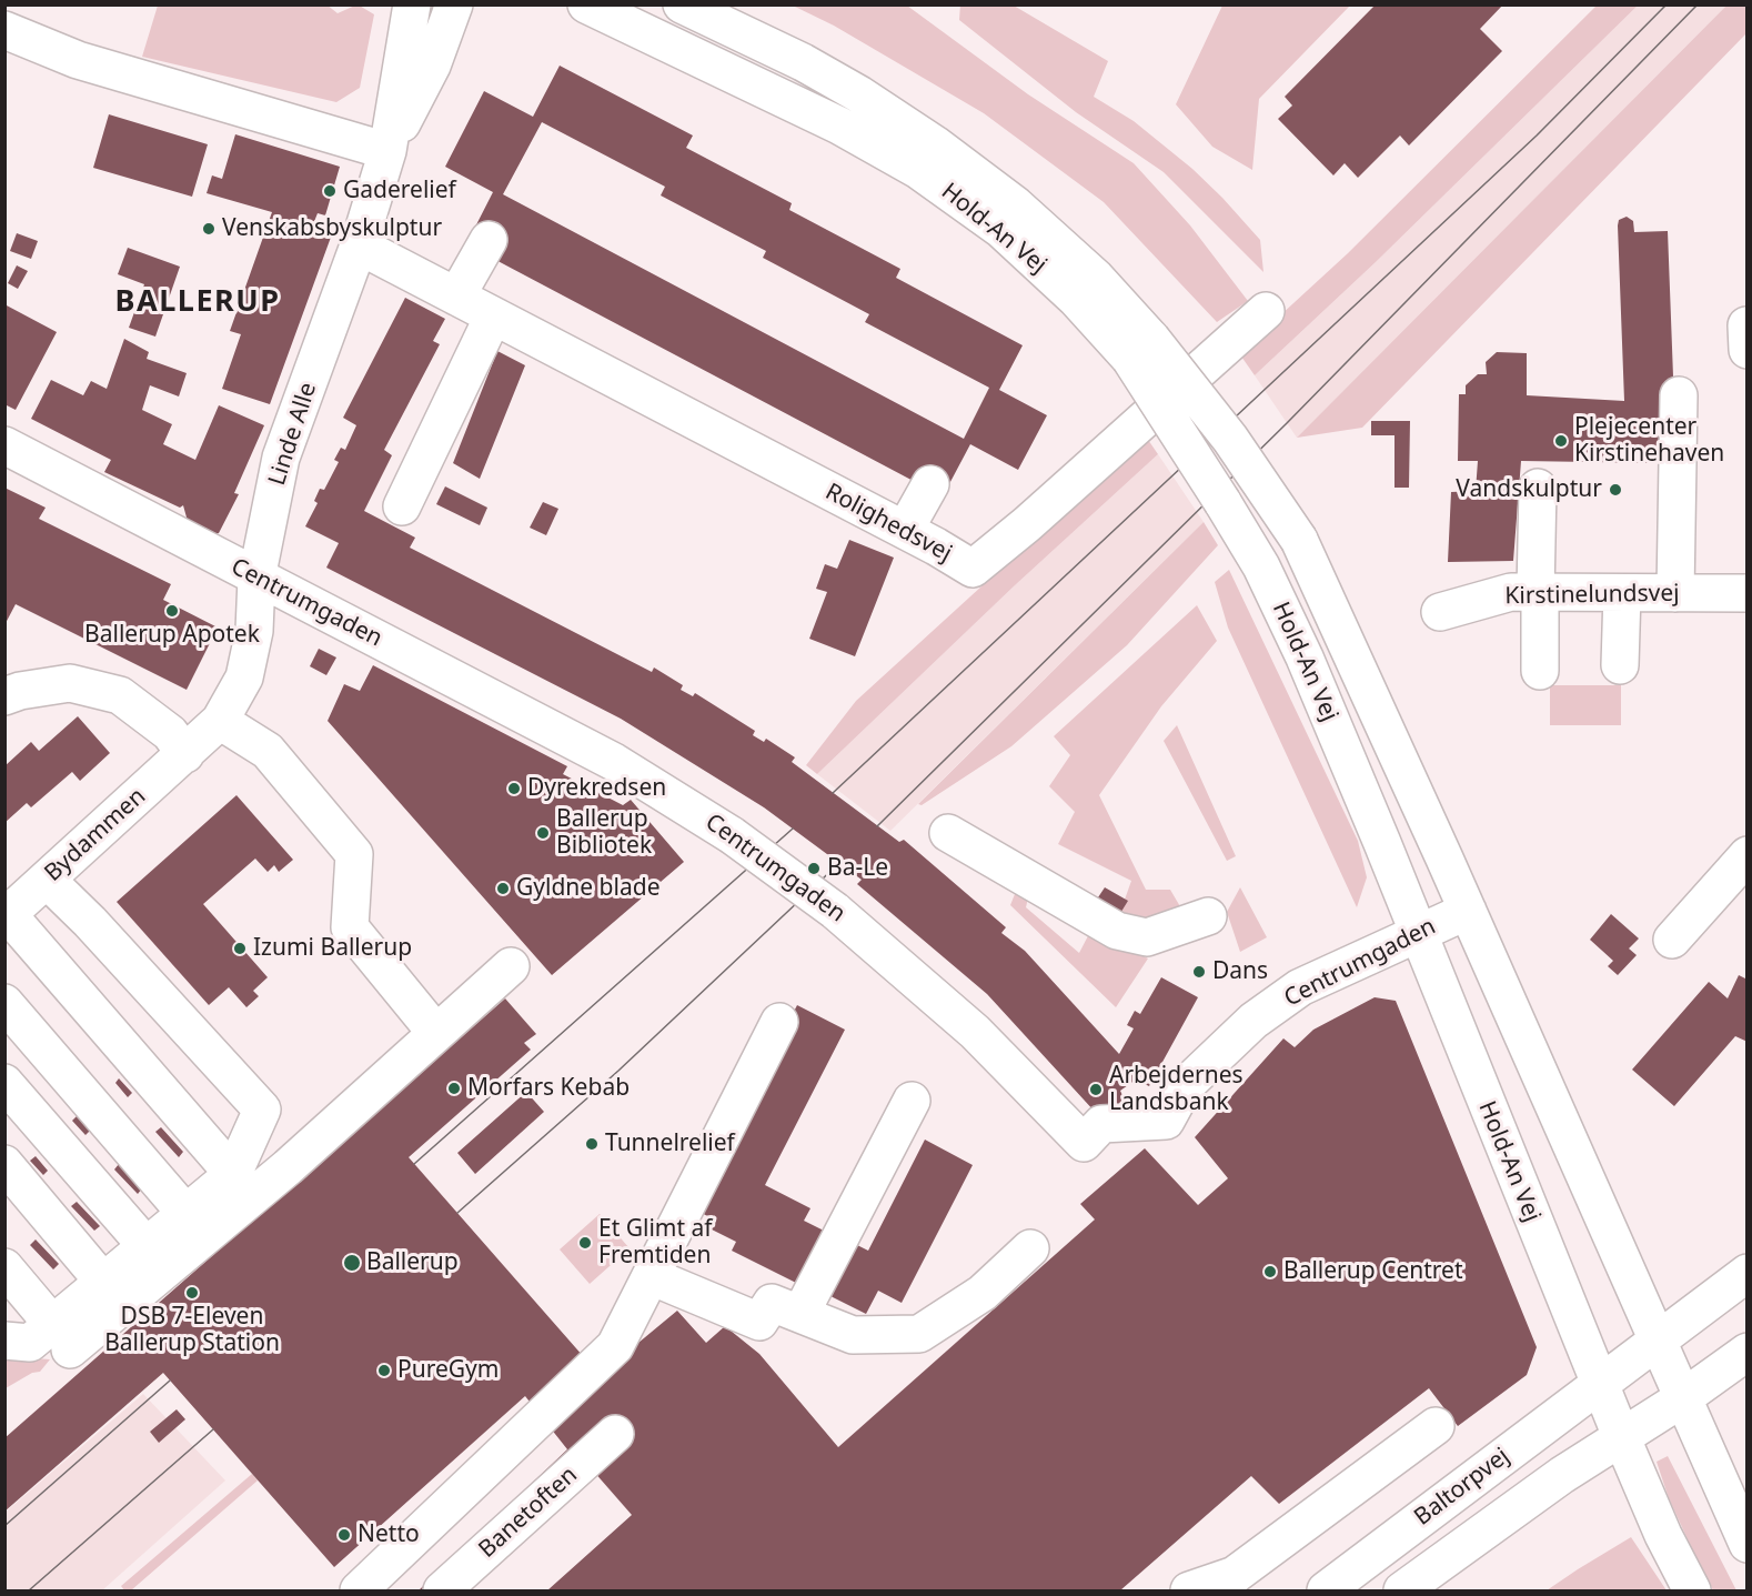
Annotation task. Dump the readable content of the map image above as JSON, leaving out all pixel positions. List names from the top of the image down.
{
  "streets": {
    "street": [
      "Hold-An Vej",
      "Linde Alle",
      "Rolighedsvej",
      "Kirstinelundsvej",
      "Centrumgaden",
      "Bydammen",
      "Baltorpvej",
      "Banetoften"
    ]
  },
  "crossings": [
    ["Hold-An Vej", "Centrumgaden"],
    ["Hold-An Vej", "Baltorpvej"],
    ["Linde Alle", "Rolighedsvej"],
    ["Linde Alle", "Centrumgaden"],
    ["Linde Alle", "Bydammen"]
  ],
  "districts": ["BALLERUP"],
  "places": [
    "Gaderelief",
    "Venskabsbyskulptur",
    "Plejecenter Kirstinehaven",
    "Vandskulptur",
    "Ballerup Apotek",
    "Dyrekredsen",
    "Ballerup Bibliotek",
    "Ba-Le",
    "Gyldne blade",
    "Izumi Ballerup",
    "Dans",
    "Morfars Kebab",
    "Arbejdernes Landsbank",
    "Tunnelrelief",
    "Et Glimt af Fremtiden",
    "Ballerup",
    "Ballerup Centret",
    "DSB 7-Eleven Ballerup Station",
    "PureGym",
    "Netto"
  ]
}
